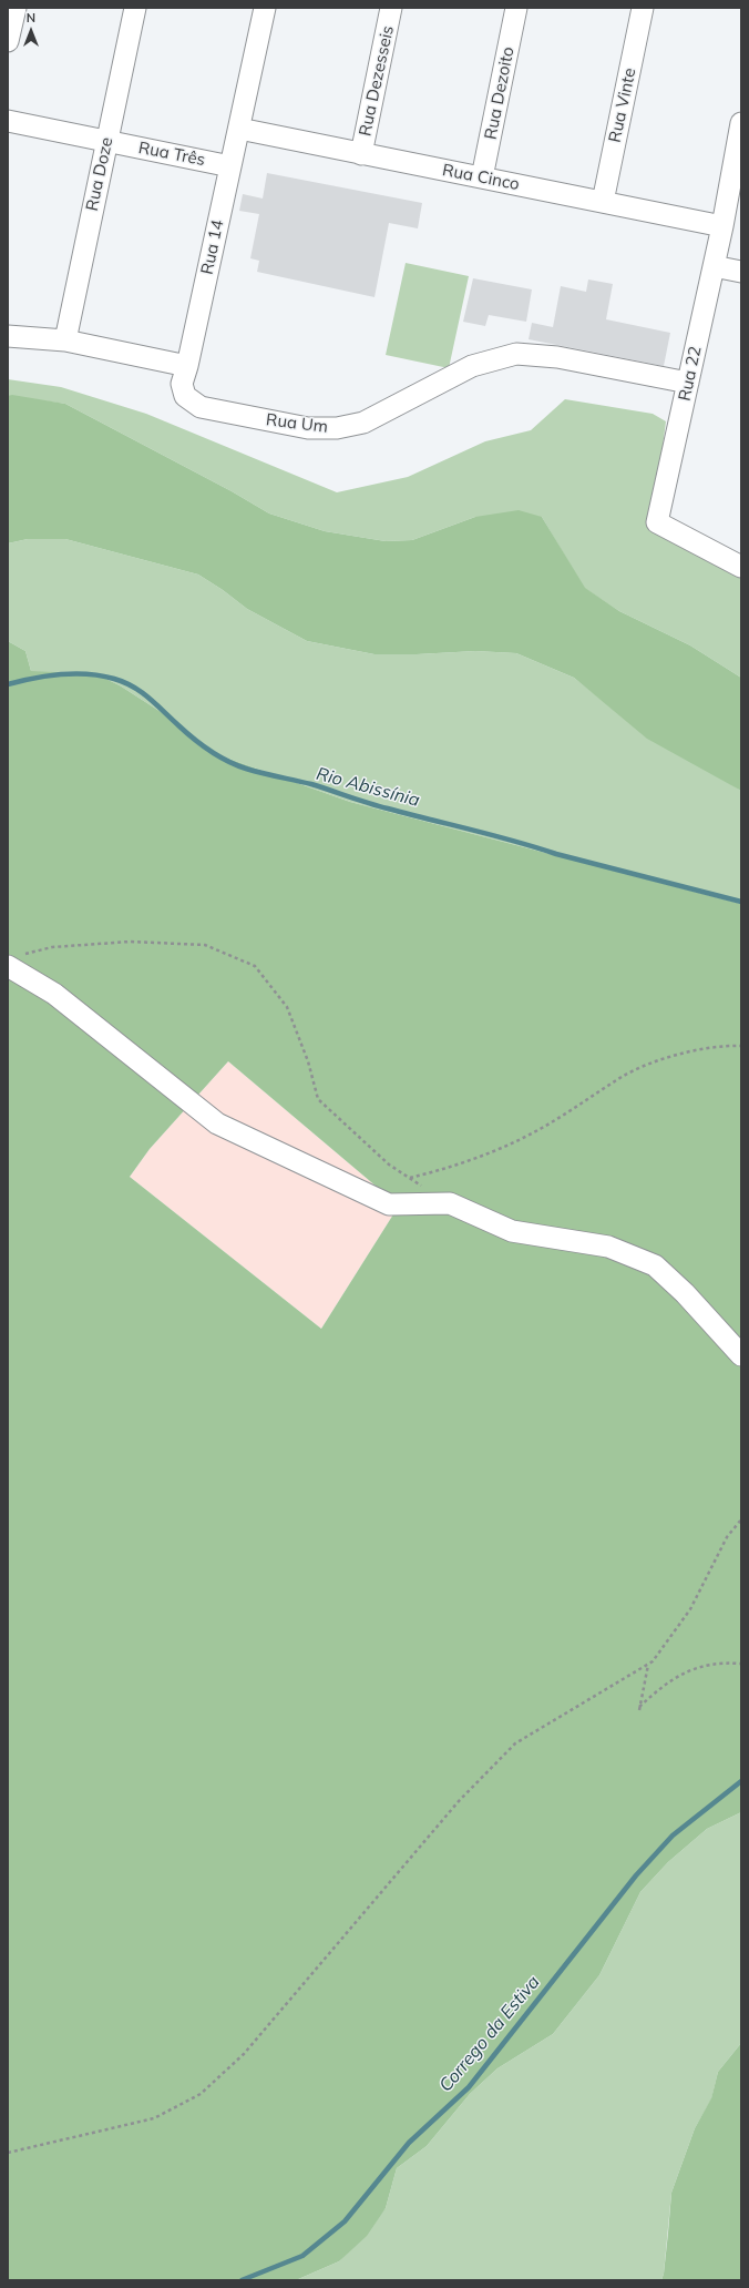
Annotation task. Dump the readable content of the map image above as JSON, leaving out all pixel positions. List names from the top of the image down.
{
  "streets": {
    "street": [
      "Rua Dezesseis",
      "Rua Dezoito",
      "Rua Vinte",
      "Rua Três",
      "Rua Doze",
      "Rua Cinco",
      "Rua 14",
      "Rua 22",
      "Rua Um"
    ]
  },
  "crossings": [
    ["Rua Dezesseis", "Rua Cinco"],
    ["Rua Dezoito", "Rua Cinco"],
    ["Rua Vinte", "Rua Cinco"],
    ["Rua Três", "Rua Doze"],
    ["Rua Três", "Rua 14"],
    ["Rua Cinco", "Rua 14"],
    ["Rua Cinco", "Rua 22"],
    ["Rua 14", "Rua Um"],
    ["Rua 22", "Rua Um"]
  ],
  "water": ["Rio Abissínia", "Corrego da Estiva"],
  "north": "top"
}
